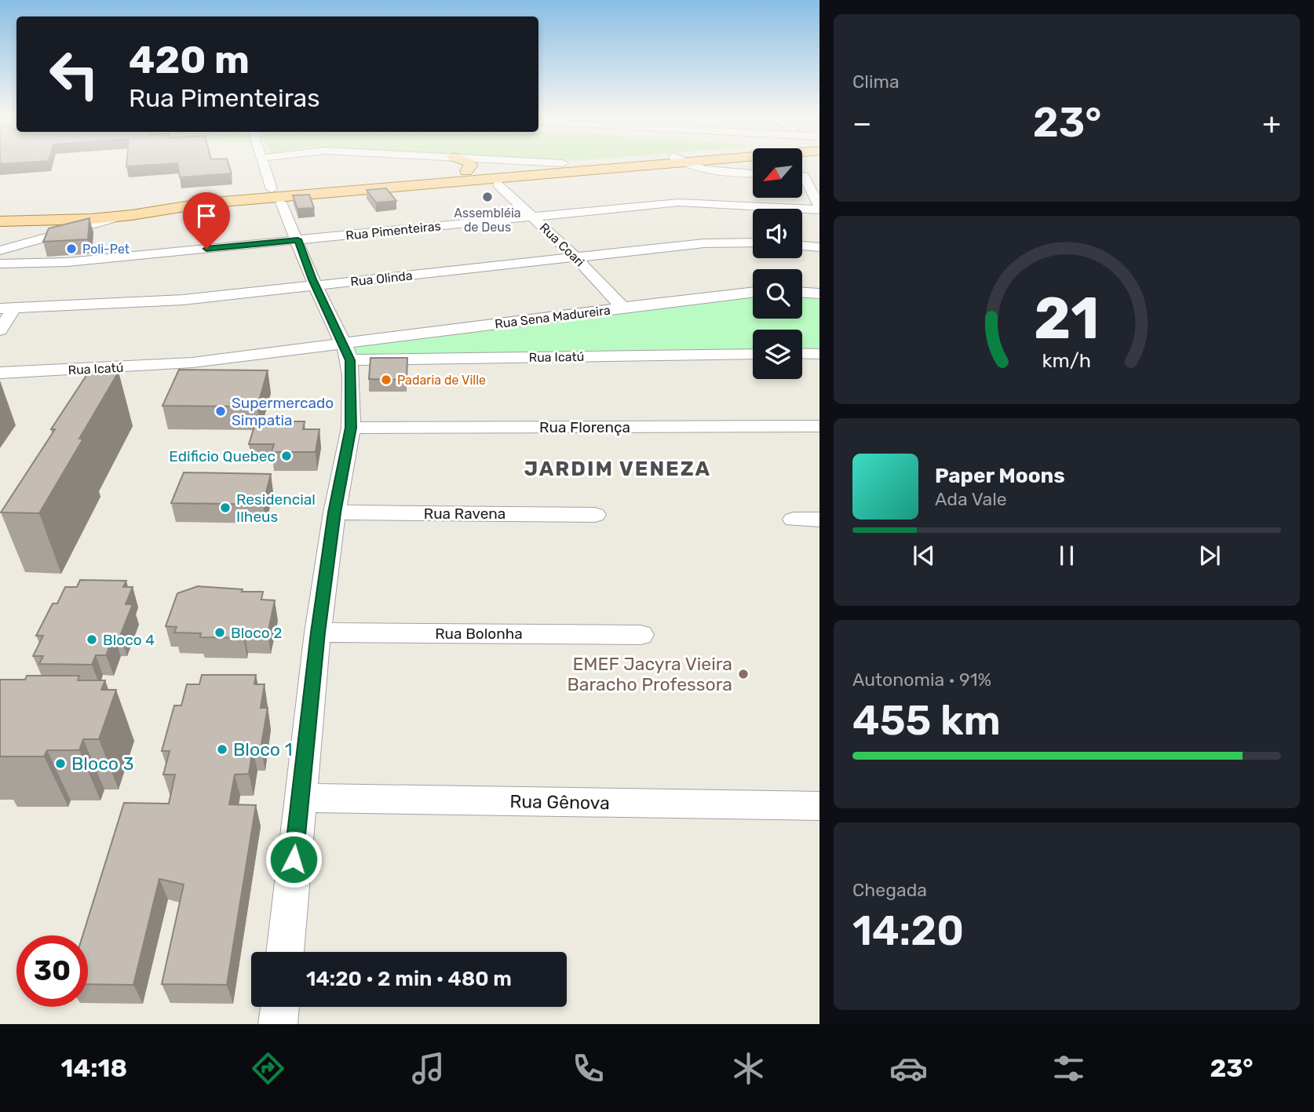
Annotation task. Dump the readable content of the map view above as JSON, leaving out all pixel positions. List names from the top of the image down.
{
  "streets": {
    "street": [
      "Rua Pimenteiras",
      "Rua Coari",
      "Rua Olinda",
      "Rua Sena Madureira",
      "Rua Icatú",
      "Rua Florença",
      "Rua Ravena",
      "Rua Bolonha",
      "Rua Gênova"
    ]
  },
  "crossings": [
    ["Rua Pimenteiras", "Rua Coari"],
    ["Rua Coari", "Rua Olinda"],
    ["Rua Coari", "Rua Sena Madureira"],
    ["Rua Sena Madureira", "Rua Icatú"]
  ],
  "districts": ["JARDIM VENEZA"],
  "places": [
    "Assembléia de Deus",
    "Poli-Pet",
    "Padaria de Ville",
    "Supermercado Simpatia",
    "Edificio Quebec",
    "Residencial Ilheus",
    "Bloco 2",
    "Bloco 4",
    "EMEF Jacyra Vieira Baracho Professora",
    "Bloco 1",
    "Bloco 3"
  ],
  "north": "bottom left",
  "page": {
    "tile": [
      "Clima",
      ["Autonomia · 91%", "455 km"],
      ["Chegada", "14:20"]
    ],
    "turn": ["420 m", "Rua Pimenteiras"],
    "heat": ["−", "23°", "+"],
    "song": ["Paper Moons", "Ada Vale"],
    "limit": "30",
    "trip": "14:20 · 2 min · 480 m",
    "tabs": ["14:18", "23°"],
    "gauge": ["21", "km/h"]
  }
}
